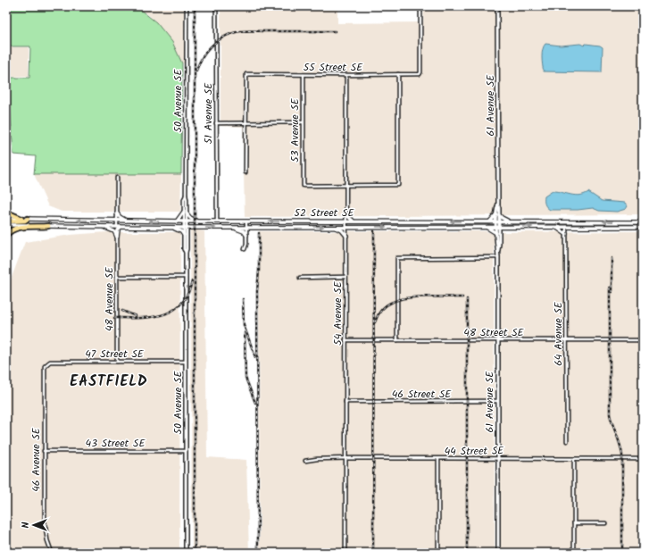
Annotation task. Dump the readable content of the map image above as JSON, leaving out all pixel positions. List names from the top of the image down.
{
  "streets": {
    "main road": ["52 Street SE"],
    "street": [
      "55 Street SE",
      "50 Avenue SE",
      "61 Avenue SE",
      "51 Avenue SE",
      "53 Avenue SE",
      "48 Avenue SE",
      "54 Avenue SE",
      "48 Street SE",
      "64 Avenue SE",
      "47 Street SE",
      "46 Street SE",
      "43 Street SE",
      "44 Street SE",
      "46 Avenue SE"
    ]
  },
  "crossings": [
    ["55 Street SE", "53 Avenue SE"],
    ["55 Street SE", "54 Avenue SE"],
    ["50 Avenue SE", "52 Street SE"],
    ["50 Avenue SE", "47 Street SE"],
    ["50 Avenue SE", "43 Street SE"],
    ["61 Avenue SE", "52 Street SE"],
    ["61 Avenue SE", "48 Street SE"],
    ["61 Avenue SE", "46 Street SE"],
    ["61 Avenue SE", "44 Street SE"],
    ["51 Avenue SE", "52 Street SE"],
    ["53 Avenue SE", "54 Avenue SE"],
    ["52 Street SE", "54 Avenue SE"],
    ["52 Street SE", "64 Avenue SE"],
    ["48 Avenue SE", "47 Street SE"],
    ["54 Avenue SE", "48 Street SE"],
    ["54 Avenue SE", "46 Street SE"],
    ["54 Avenue SE", "44 Street SE"],
    ["48 Street SE", "64 Avenue SE"],
    ["47 Street SE", "46 Avenue SE"],
    ["43 Street SE", "46 Avenue SE"]
  ],
  "districts": ["EASTFIELD"],
  "north": "left"
}
